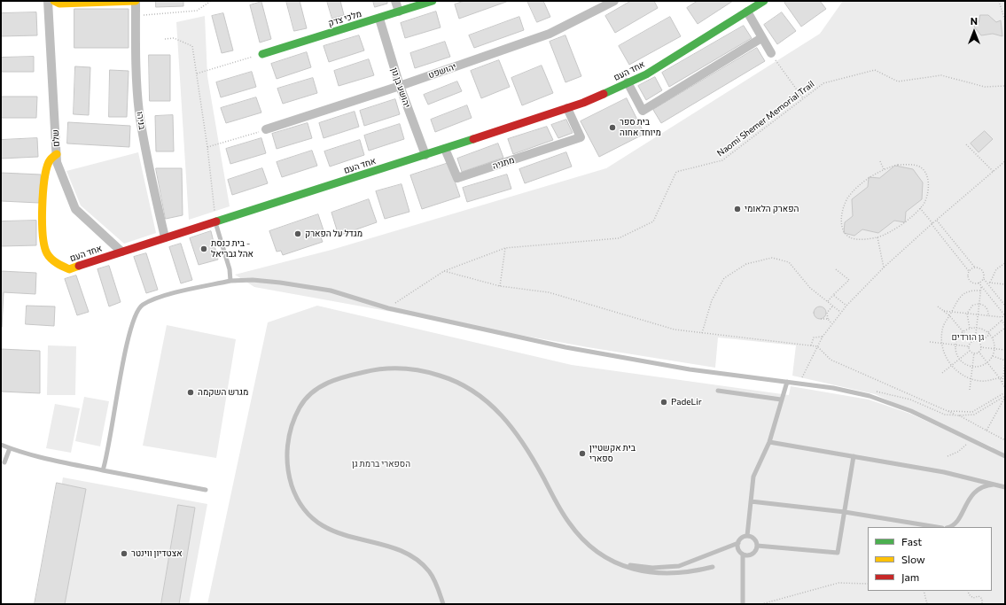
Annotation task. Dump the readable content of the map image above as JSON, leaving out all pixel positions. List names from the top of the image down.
{
  "streets": {
    "street": [
      "מלכי צדק",
      "יהושפט",
      "אחד העם",
      "יהושע בן נון",
      "בניהו",
      "שלם",
      "מתניה"
    ],
    "path": ["Naomi Shemer Memorial Trail"]
  },
  "crossings": [
    ["מלכי צדק", "יהושע בן נון"],
    ["יהושפט", "יהושע בן נון"],
    ["אחד העם", "יהושע בן נון"],
    ["אחד העם", "בניהו"],
    ["אחד העם", "שלם"],
    ["אחד העם", "מתניה"]
  ],
  "parks": ["גן הורדים", "הספארי ברמת גן"],
  "places": [
    "בית ספר מיוחד אחוה",
    "הפארק הלאומי",
    "מגדל על הפארק",
    "בית כנסת - אהל גבריאל",
    "מגרש השקמה",
    "PadeLir",
    "בית אקשטיין ספארי",
    "אצטדיון ווינטר"
  ],
  "legend": ["Fast", "Slow", "Jam"],
  "north": "top"
}
